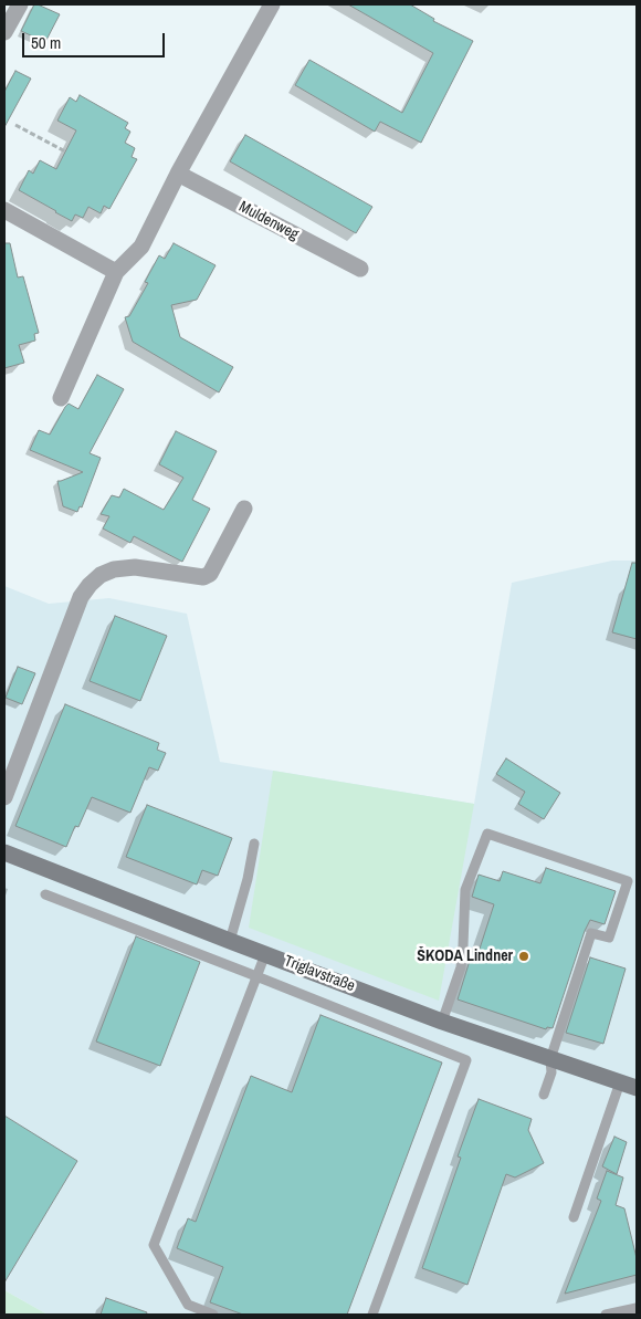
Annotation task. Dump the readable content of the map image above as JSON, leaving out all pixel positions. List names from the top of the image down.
{
  "streets": {
    "street": ["Muldenweg", "Triglavstraße"]
  },
  "places": ["ŠKODA Lindner"],
  "scale_bar": "50 m"
}
